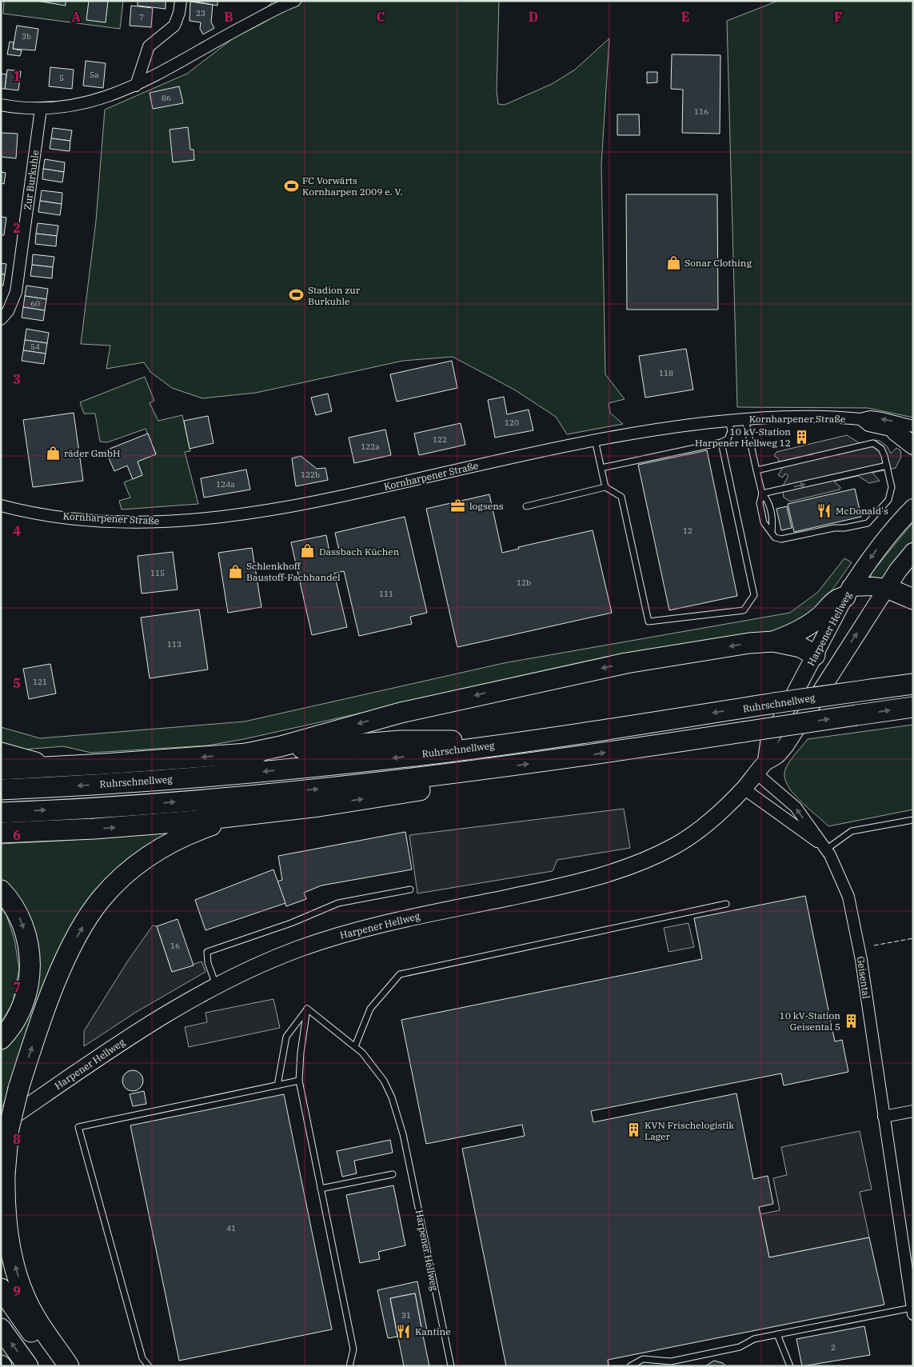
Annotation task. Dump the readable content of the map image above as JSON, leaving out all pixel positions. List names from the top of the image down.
{
  "streets": {
    "highway": ["Ruhrschnellweg"],
    "main road": ["Harpener Hellweg"],
    "street": ["Zur Burkuhle", "Kornharpener Straße", "Geisental"]
  },
  "crossings": [
    ["Harpener Hellweg", "Geisental"]
  ],
  "places": {
    "sports": ["FC Vorwärts Kornharpen 2009 e. V.", "Stadion zur Burkuhle"],
    "shop": [
      "Sonar Clothing",
      "räder GmbH",
      "Dassbach Küchen",
      "Schlenkhoff Baustoff-Fachhandel"
    ],
    "building": ["10 kV-Station Harpener Hellweg 12", "10 kV-Station Geisental 5", "KVN Frischelogistik Lager"],
    "office": ["logsens"],
    "restaurant": ["McDonald's", "Kantine"]
  },
  "house_numbers": [
    "23",
    "7",
    "3b",
    "5a",
    "5",
    "86",
    "116",
    "60",
    "54",
    "118",
    "120",
    "122",
    "122a",
    "122b",
    "124a",
    "12",
    "115",
    "12b",
    "111",
    "113",
    "121",
    "16",
    "41",
    "31",
    "2"
  ],
  "grid": {
    "columns": [
      "A",
      "B",
      "C",
      "D",
      "E",
      "F"
    ],
    "rows": [
      "1",
      "2",
      "3",
      "4",
      "5",
      "6",
      "7",
      "8",
      "9"
    ]
  }
}
